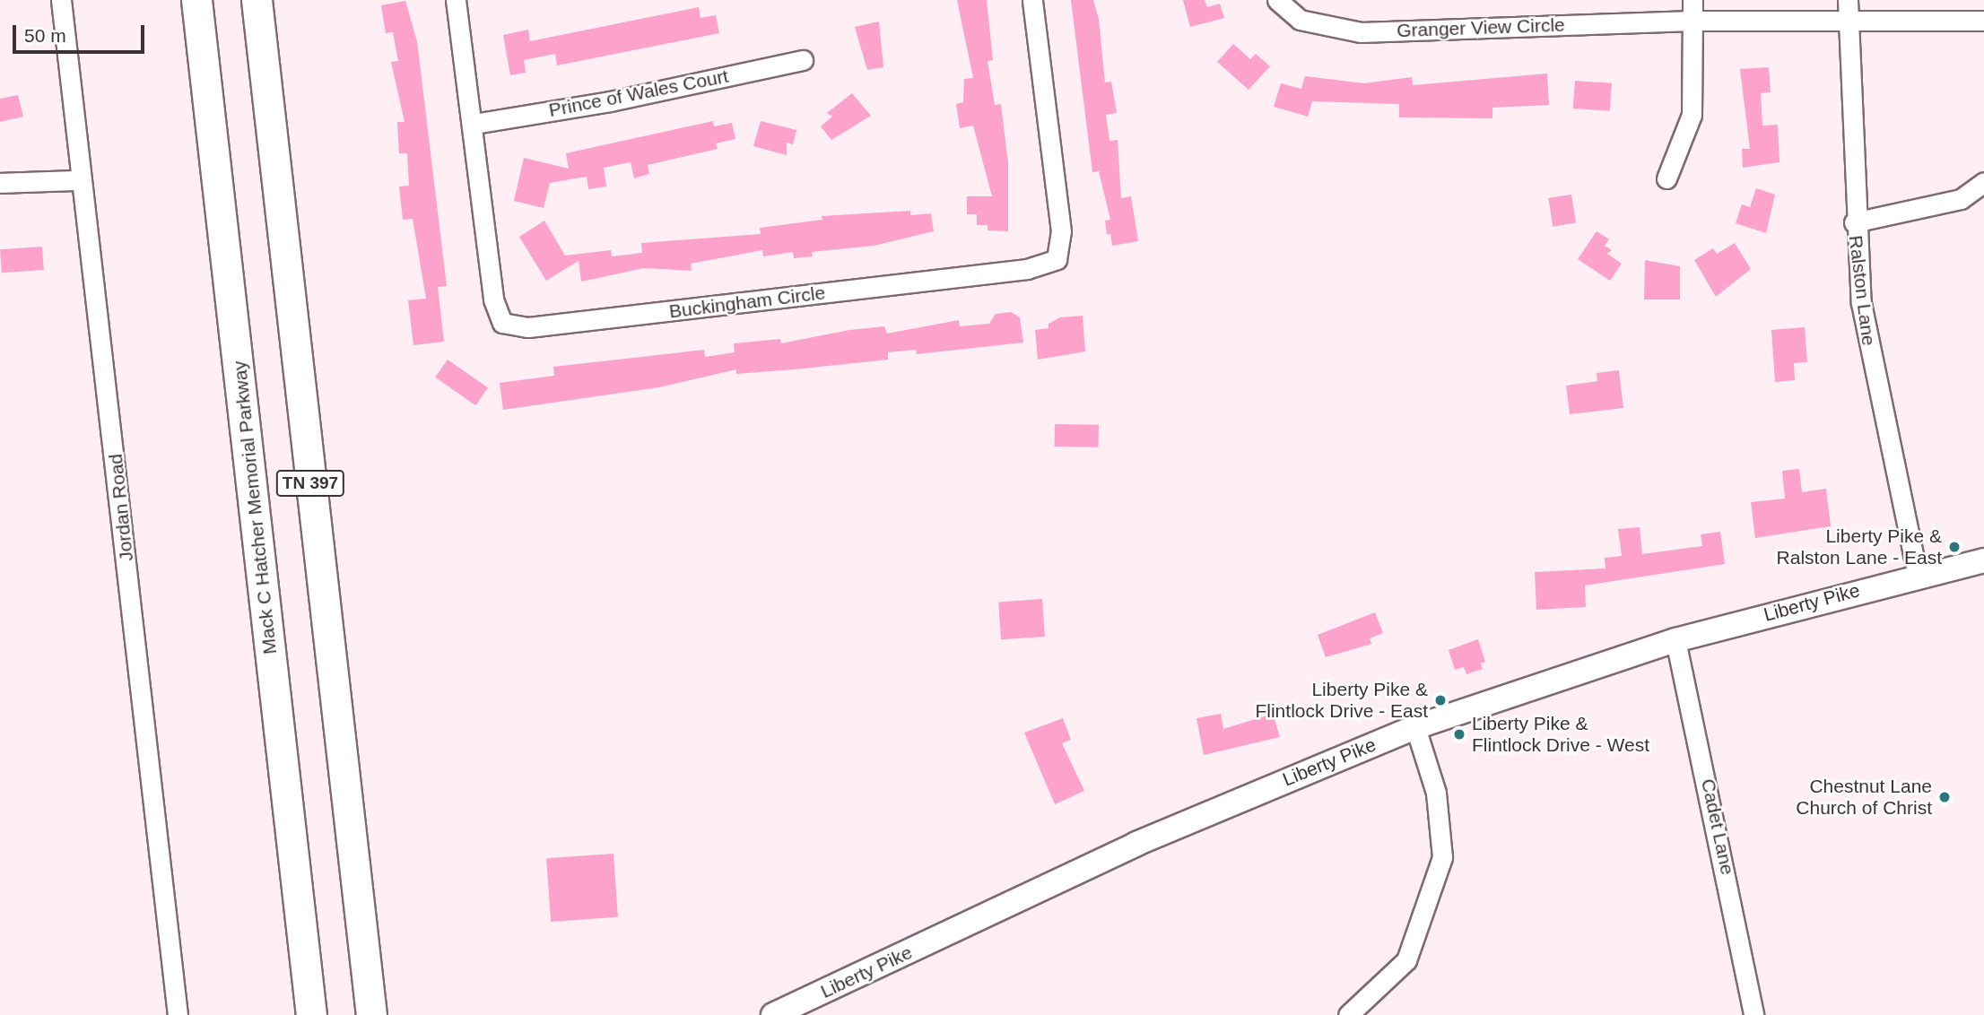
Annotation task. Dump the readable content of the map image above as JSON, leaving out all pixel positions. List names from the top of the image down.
{
  "streets": {
    "highway": ["TN 397", "Mack C Hatcher Memorial Parkway"],
    "street": [
      "Granger View Circle",
      "Prince of Wales Court",
      "Ralston Lane",
      "Buckingham Circle",
      "Jordan Road",
      "Liberty Pike",
      "Cadet Lane"
    ]
  },
  "crossings": [
    ["Granger View Circle", "Ralston Lane"],
    ["Prince of Wales Court", "Buckingham Circle"],
    ["Ralston Lane", "Liberty Pike"],
    ["Liberty Pike", "Cadet Lane"]
  ],
  "places": [
    "Liberty Pike & Ralston Lane - East",
    "Liberty Pike & Flintlock Drive - East",
    "Liberty Pike & Flintlock Drive - West",
    "Chestnut Lane Church of Christ"
  ],
  "scale_bar": "50 m"
}
